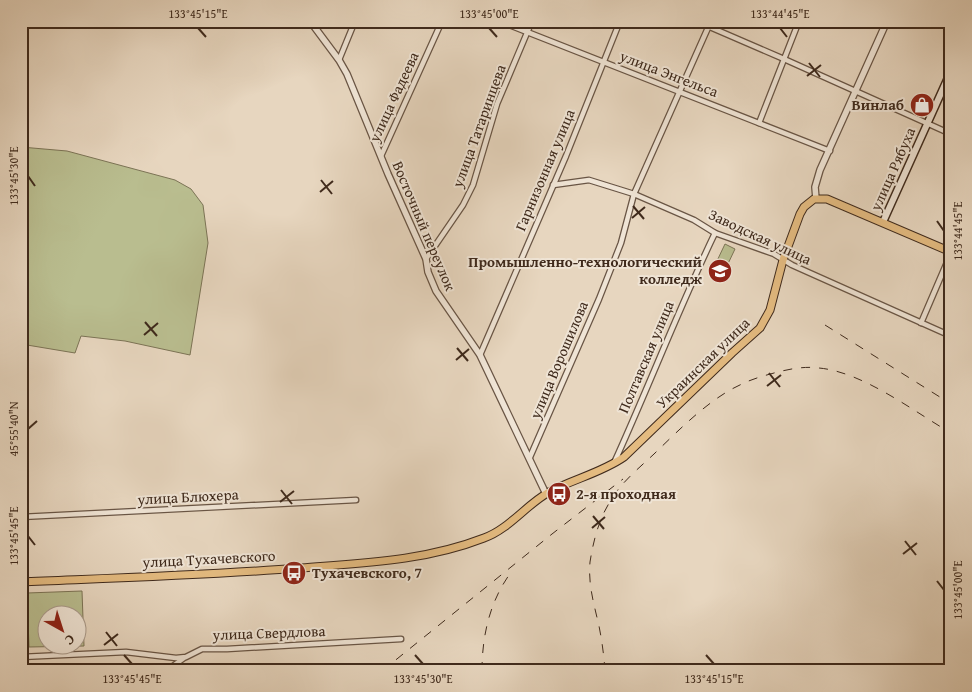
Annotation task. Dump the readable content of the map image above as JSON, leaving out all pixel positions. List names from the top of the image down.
{
  "streets": {
    "main road": ["улица Рябуха", "Украинская улица", "улица Тухачевского"],
    "street": [
      "улица Энгельса",
      "улица Фадеева",
      "улица Татаринцева",
      "Гарнизонная улица",
      "Восточный переулок",
      "Заводская улица",
      "Полтавская улица",
      "улица Ворошилова",
      "улица Блюхера",
      "улица Свердлова"
    ]
  },
  "crossings": [
    ["улица Энгельса", "улица Татаринцева"],
    ["улица Энгельса", "Гарнизонная улица"],
    ["улица Энгельса", "улица Ворошилова"],
    ["улица Фадеева", "Восточный переулок"],
    ["улица Татаринцева", "Восточный переулок"],
    ["Гарнизонная улица", "Восточный переулок"],
    ["Гарнизонная улица", "Заводская улица"],
    ["Восточный переулок", "улица Ворошилова"],
    ["Восточный переулок", "Украинская улица"],
    ["Заводская улица", "Полтавская улица"],
    ["Заводская улица", "улица Ворошилова"],
    ["Заводская улица", "Украинская улица"],
    ["Полтавская улица", "Украинская улица"],
    ["Украинская улица", "улица Тухачевского"]
  ],
  "places": {
    "shop": ["Винлаб"],
    "school or university": ["Промышленно-технологический колледж"],
    "bus stop": ["2-я проходная", "Тухачевского, 7"]
  },
  "north": "bottom right",
  "coordinates": [
    "133°45'15\"E",
    "133°45'00\"E",
    "133°44'45\"E",
    "133°45'30\"E",
    "45°55'40\"N",
    "133°45'45\"E"
  ]
}
